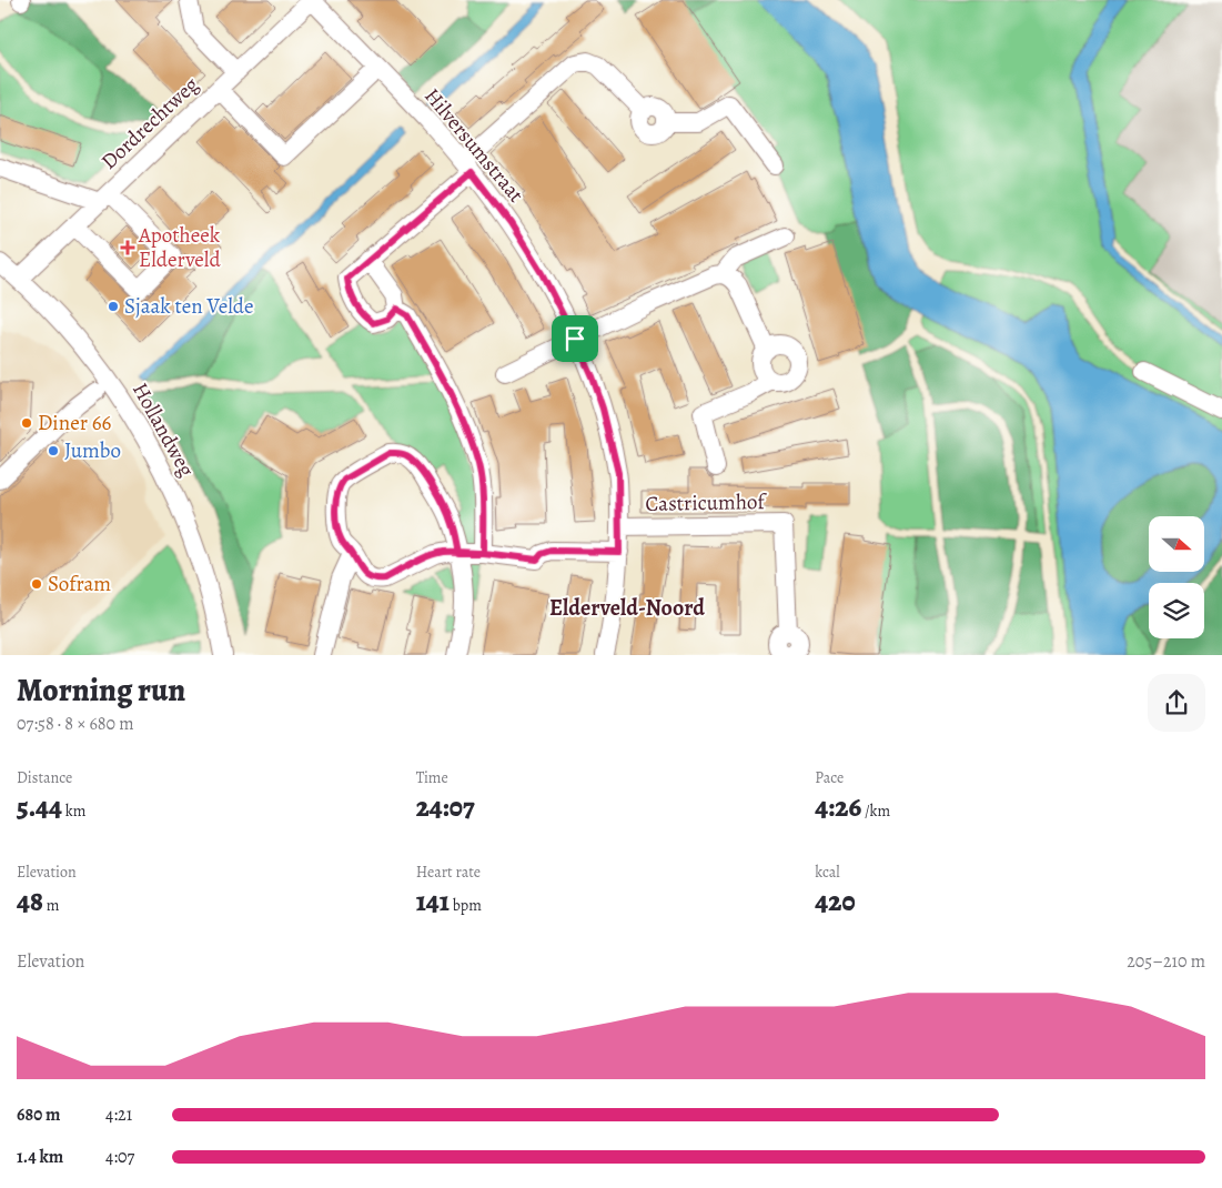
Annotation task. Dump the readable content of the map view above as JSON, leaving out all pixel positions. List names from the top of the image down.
{
  "streets": {
    "street": [
      "Dordrechtweg",
      "Hilversumstraat",
      "Hollandweg",
      "Castricumhof"
    ]
  },
  "crossings": [
    ["Dordrechtweg", "Hilversumstraat"],
    ["Dordrechtweg", "Hollandweg"],
    ["Hilversumstraat", "Castricumhof"]
  ],
  "districts": ["Elderveld-Noord"],
  "places": {
    "health": ["Apotheek Elderveld"],
    "other": [
      "Sjaak ten Velde",
      "Diner 66",
      "Jumbo",
      "Sofram"
    ]
  },
  "north": "right",
  "page": {
    "heading": ["Morning run", "07:58 · 8 × 680 m"],
    "stats": [
      ["Distance", "5.44 km"],
      ["Time", "24:07"],
      ["Pace", "4:26 /km"],
      ["Elevation", "48 m"],
      ["Heart rate", "141 bpm"],
      ["kcal", "420"]
    ],
    "chart": ["Elevation", "205–210 m"],
    "list": [
      {
        "name": "680 m",
        "note": "4:21"
      },
      {
        "name": "1.4 km",
        "note": "4:07"
      }
    ]
  }
}
